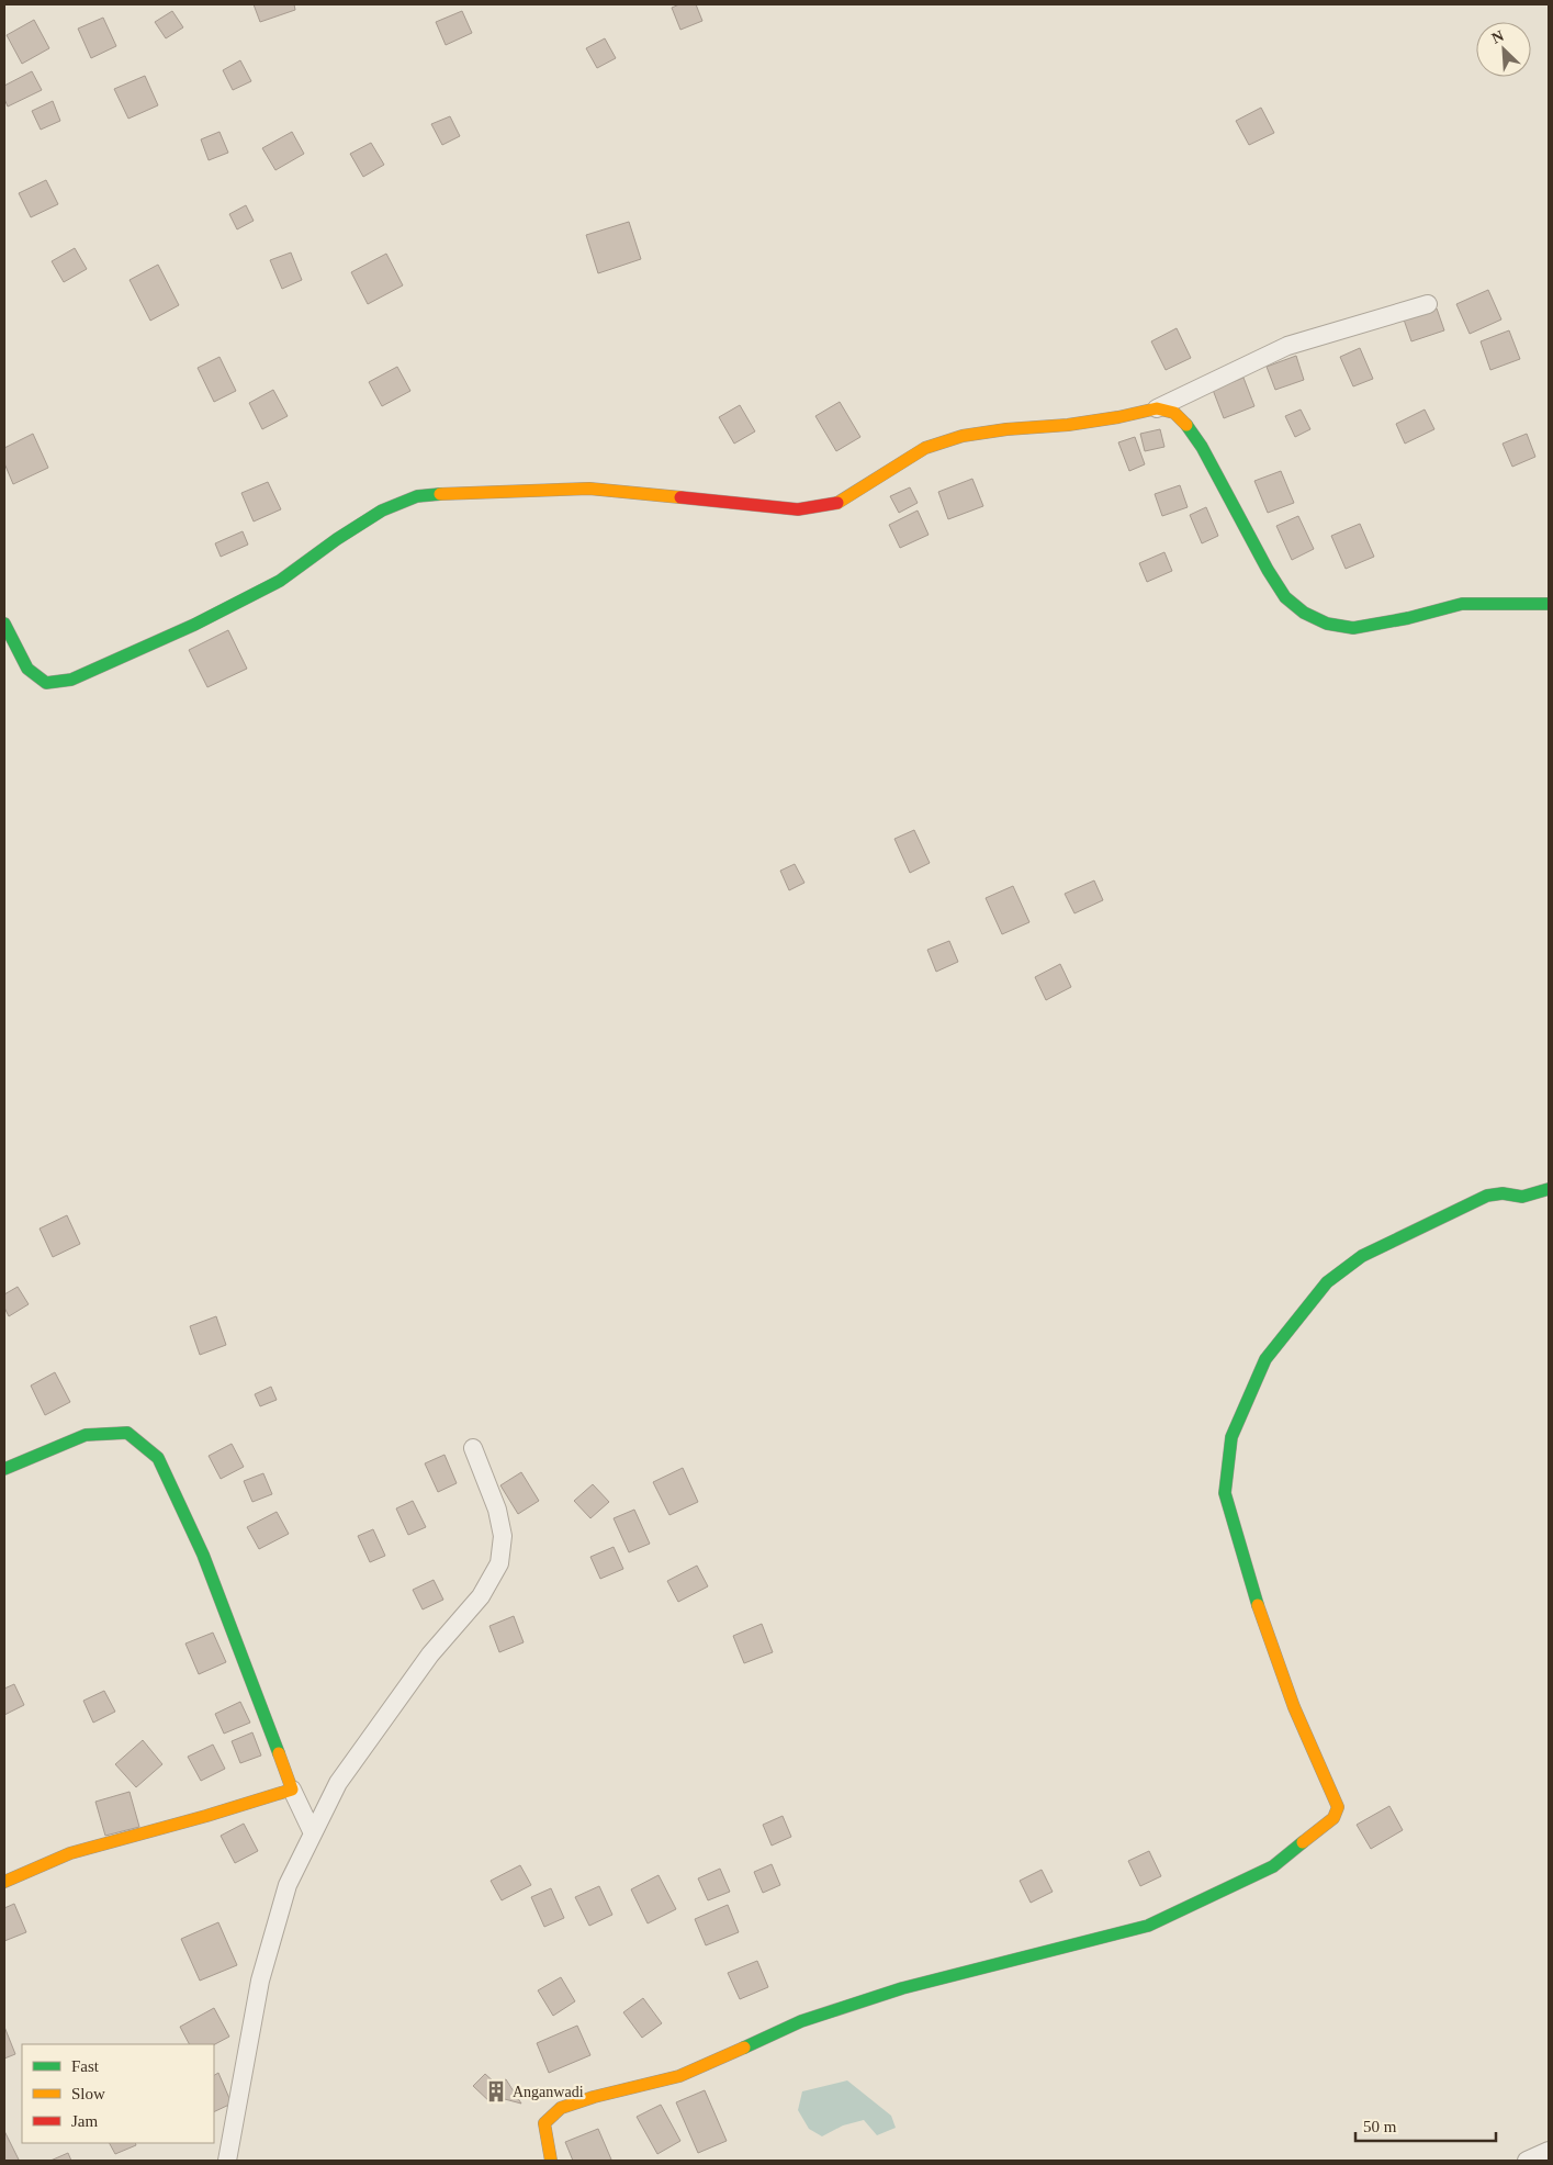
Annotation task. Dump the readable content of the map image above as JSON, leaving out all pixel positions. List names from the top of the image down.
{
  "places": {
    "building": ["Anganwadi"]
  },
  "legend": ["Fast", "Slow", "Jam"],
  "scale_bar": "50 m",
  "north": "top left"
}
